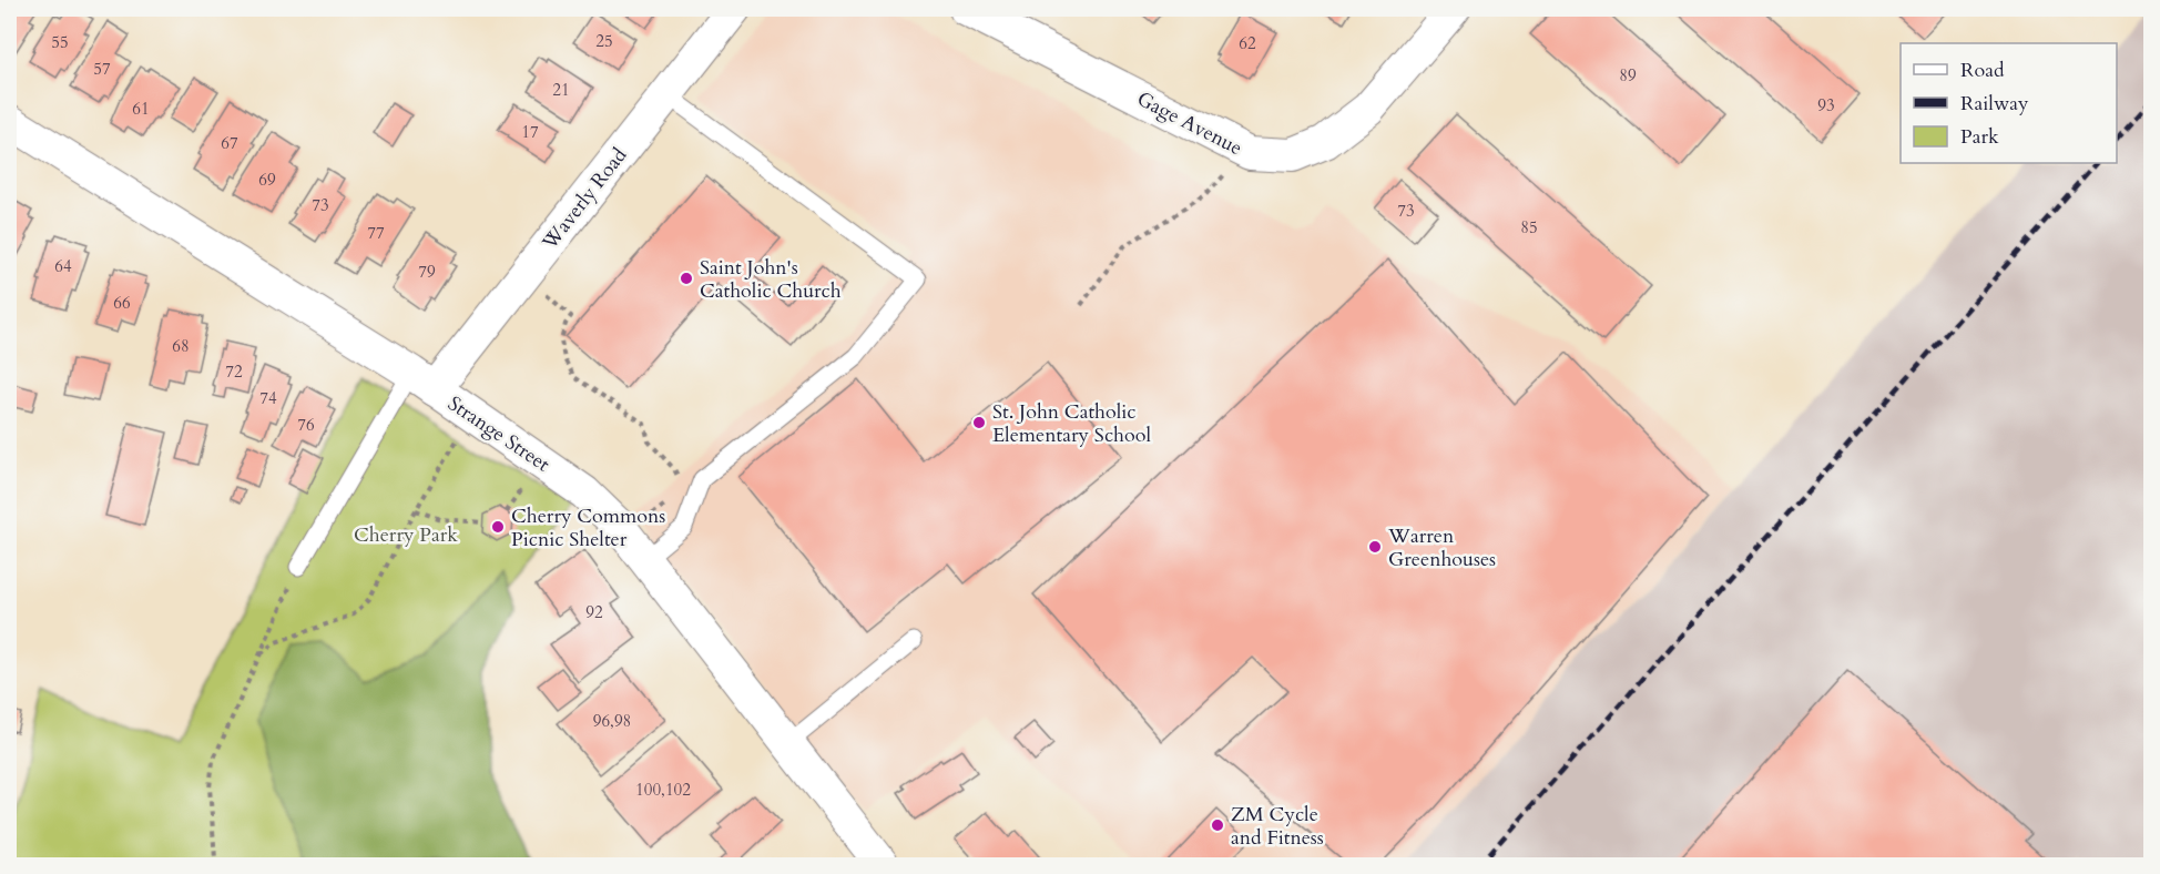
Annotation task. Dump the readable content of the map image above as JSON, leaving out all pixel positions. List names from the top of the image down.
{
  "streets": {
    "street": ["Gage Avenue", "Waverly Road", "Strange Street"]
  },
  "crossings": [
    ["Waverly Road", "Strange Street"]
  ],
  "parks": ["Cherry Park"],
  "places": [
    "Saint John's Catholic Church",
    "St. John Catholic Elementary School",
    "Cherry Commons Picnic Shelter",
    "Warren Greenhouses",
    "ZM Cycle and Fitness"
  ],
  "house_numbers": [
    "25",
    "55",
    "62",
    "57",
    "89",
    "21",
    "93",
    "61",
    "17",
    "67",
    "69",
    "73",
    "73",
    "85",
    "77",
    "64",
    "79",
    "66",
    "68",
    "72",
    "74",
    "76",
    "92",
    "96,98",
    "100,102"
  ],
  "legend": ["Road", "Railway", "Park"]
}
